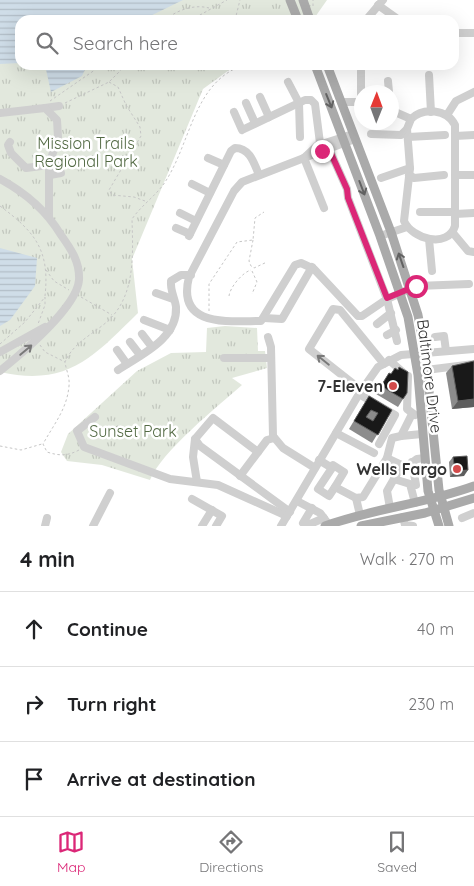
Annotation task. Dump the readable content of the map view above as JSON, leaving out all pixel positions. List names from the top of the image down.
{
  "streets": {
    "main road": ["Baltimore Drive"]
  },
  "parks": ["Mission Trails Regional Park", "Sunset Park"],
  "places": ["7-Eleven", "Wells Fargo"],
  "north": "top",
  "page": {
    "search": "Search here",
    "heading": ["4 min", "Walk · 270 m"],
    "list": [
      ["Continue", "40 m"],
      ["Turn right", "230 m"],
      "Arrive at destination"
    ],
    "nav": ["Map", "Directions", "Saved"]
  }
}
